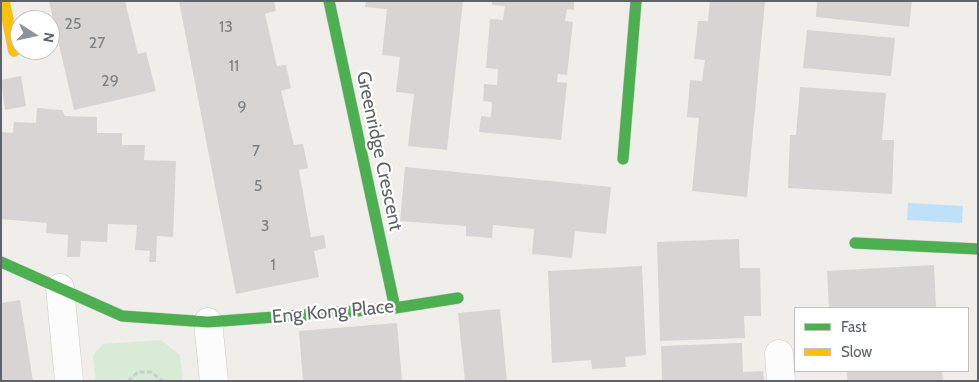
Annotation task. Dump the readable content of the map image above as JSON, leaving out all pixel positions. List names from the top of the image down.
{
  "streets": {
    "street": ["Greenridge Crescent", "Eng Kong Place"]
  },
  "crossings": [
    ["Greenridge Crescent", "Eng Kong Place"]
  ],
  "house_numbers": [
    "25",
    "13",
    "27",
    "11",
    "29",
    "9",
    "7",
    "5",
    "3",
    "1"
  ],
  "legend": ["Fast", "Slow"],
  "north": "right"
}
